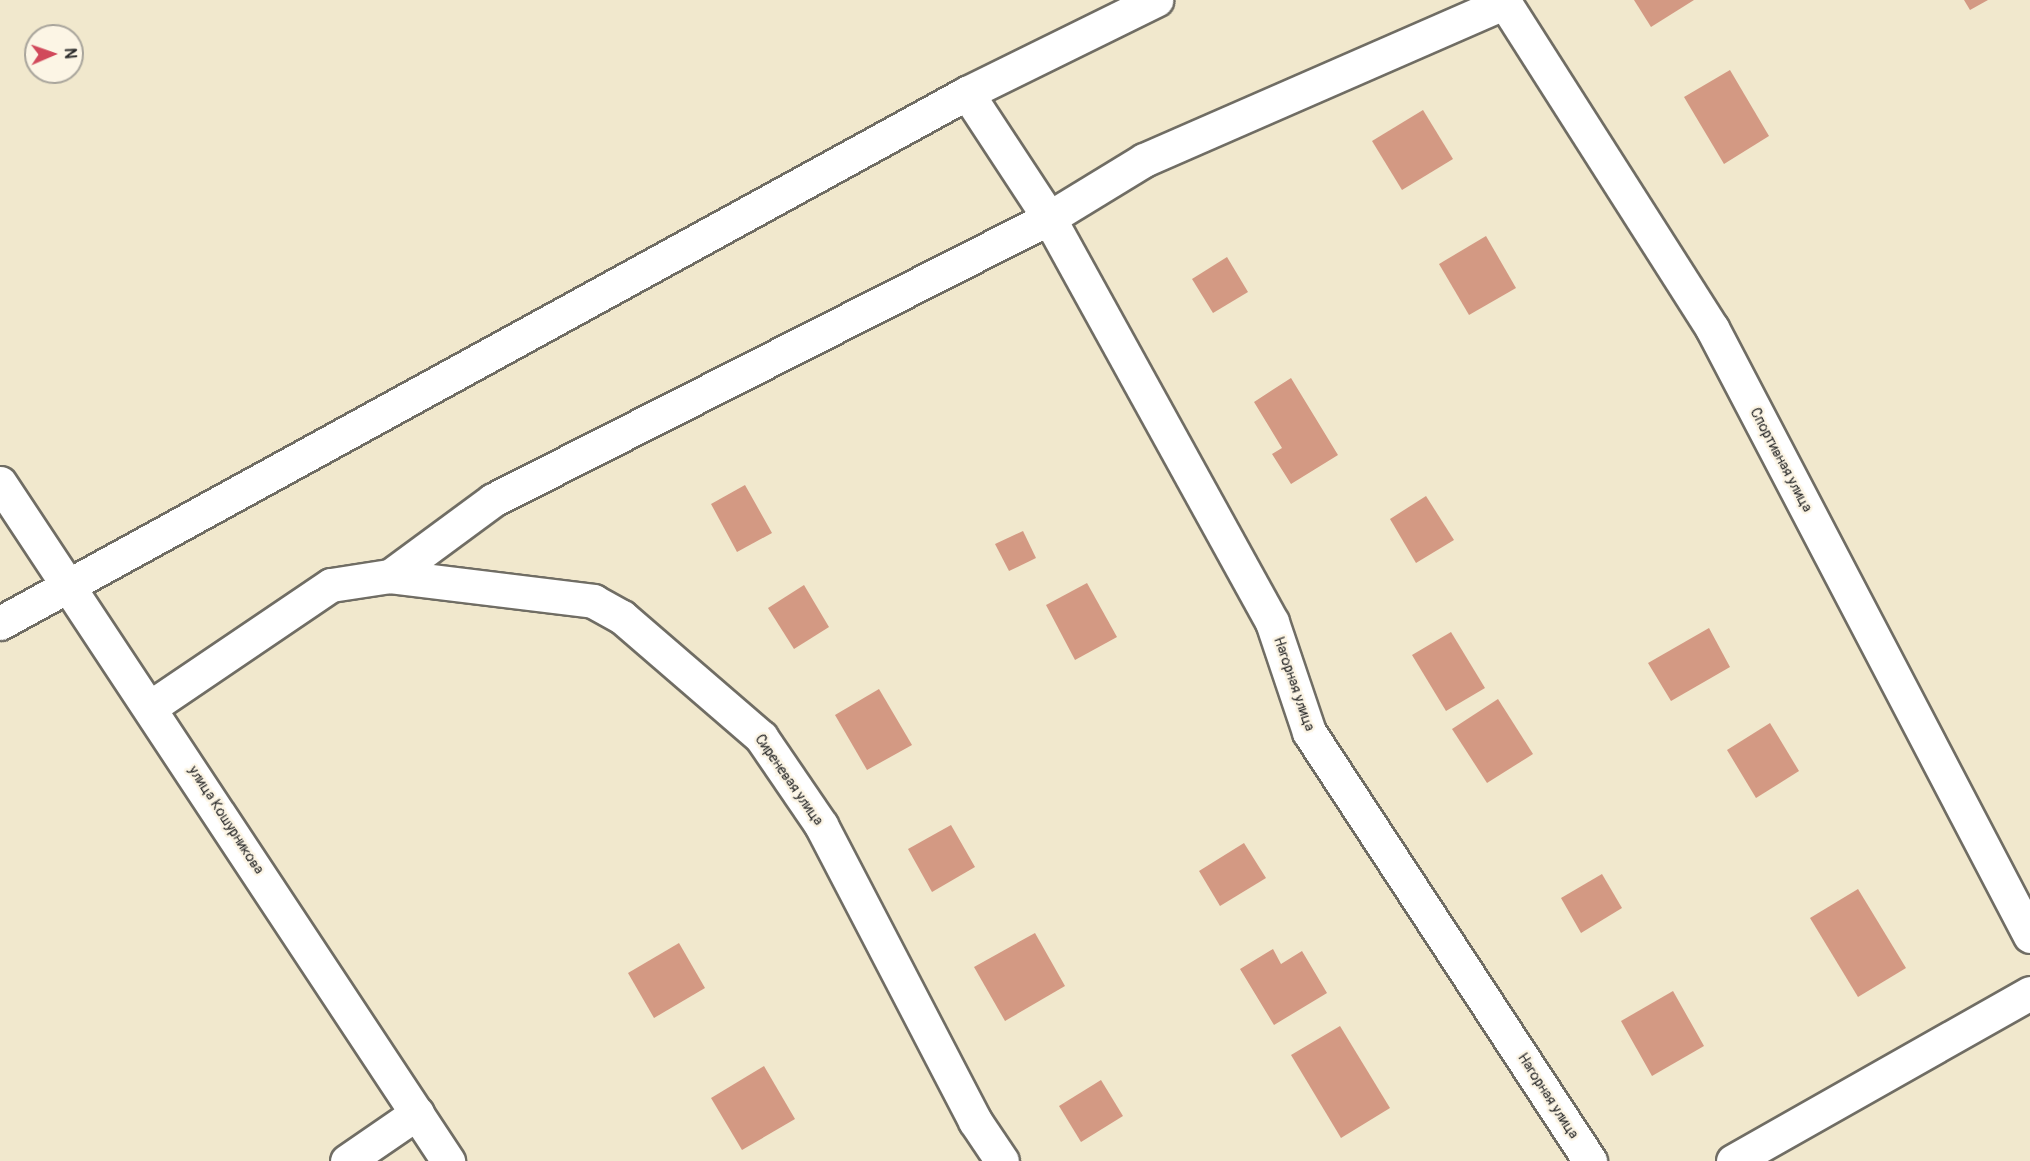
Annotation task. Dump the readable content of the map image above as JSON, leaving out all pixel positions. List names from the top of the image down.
{
  "streets": {
    "street": [
      "Спортивная улица",
      "Нагорная улица",
      "Сиреневая улица",
      "улица Кошурникова"
    ]
  },
  "north": "right"
}
